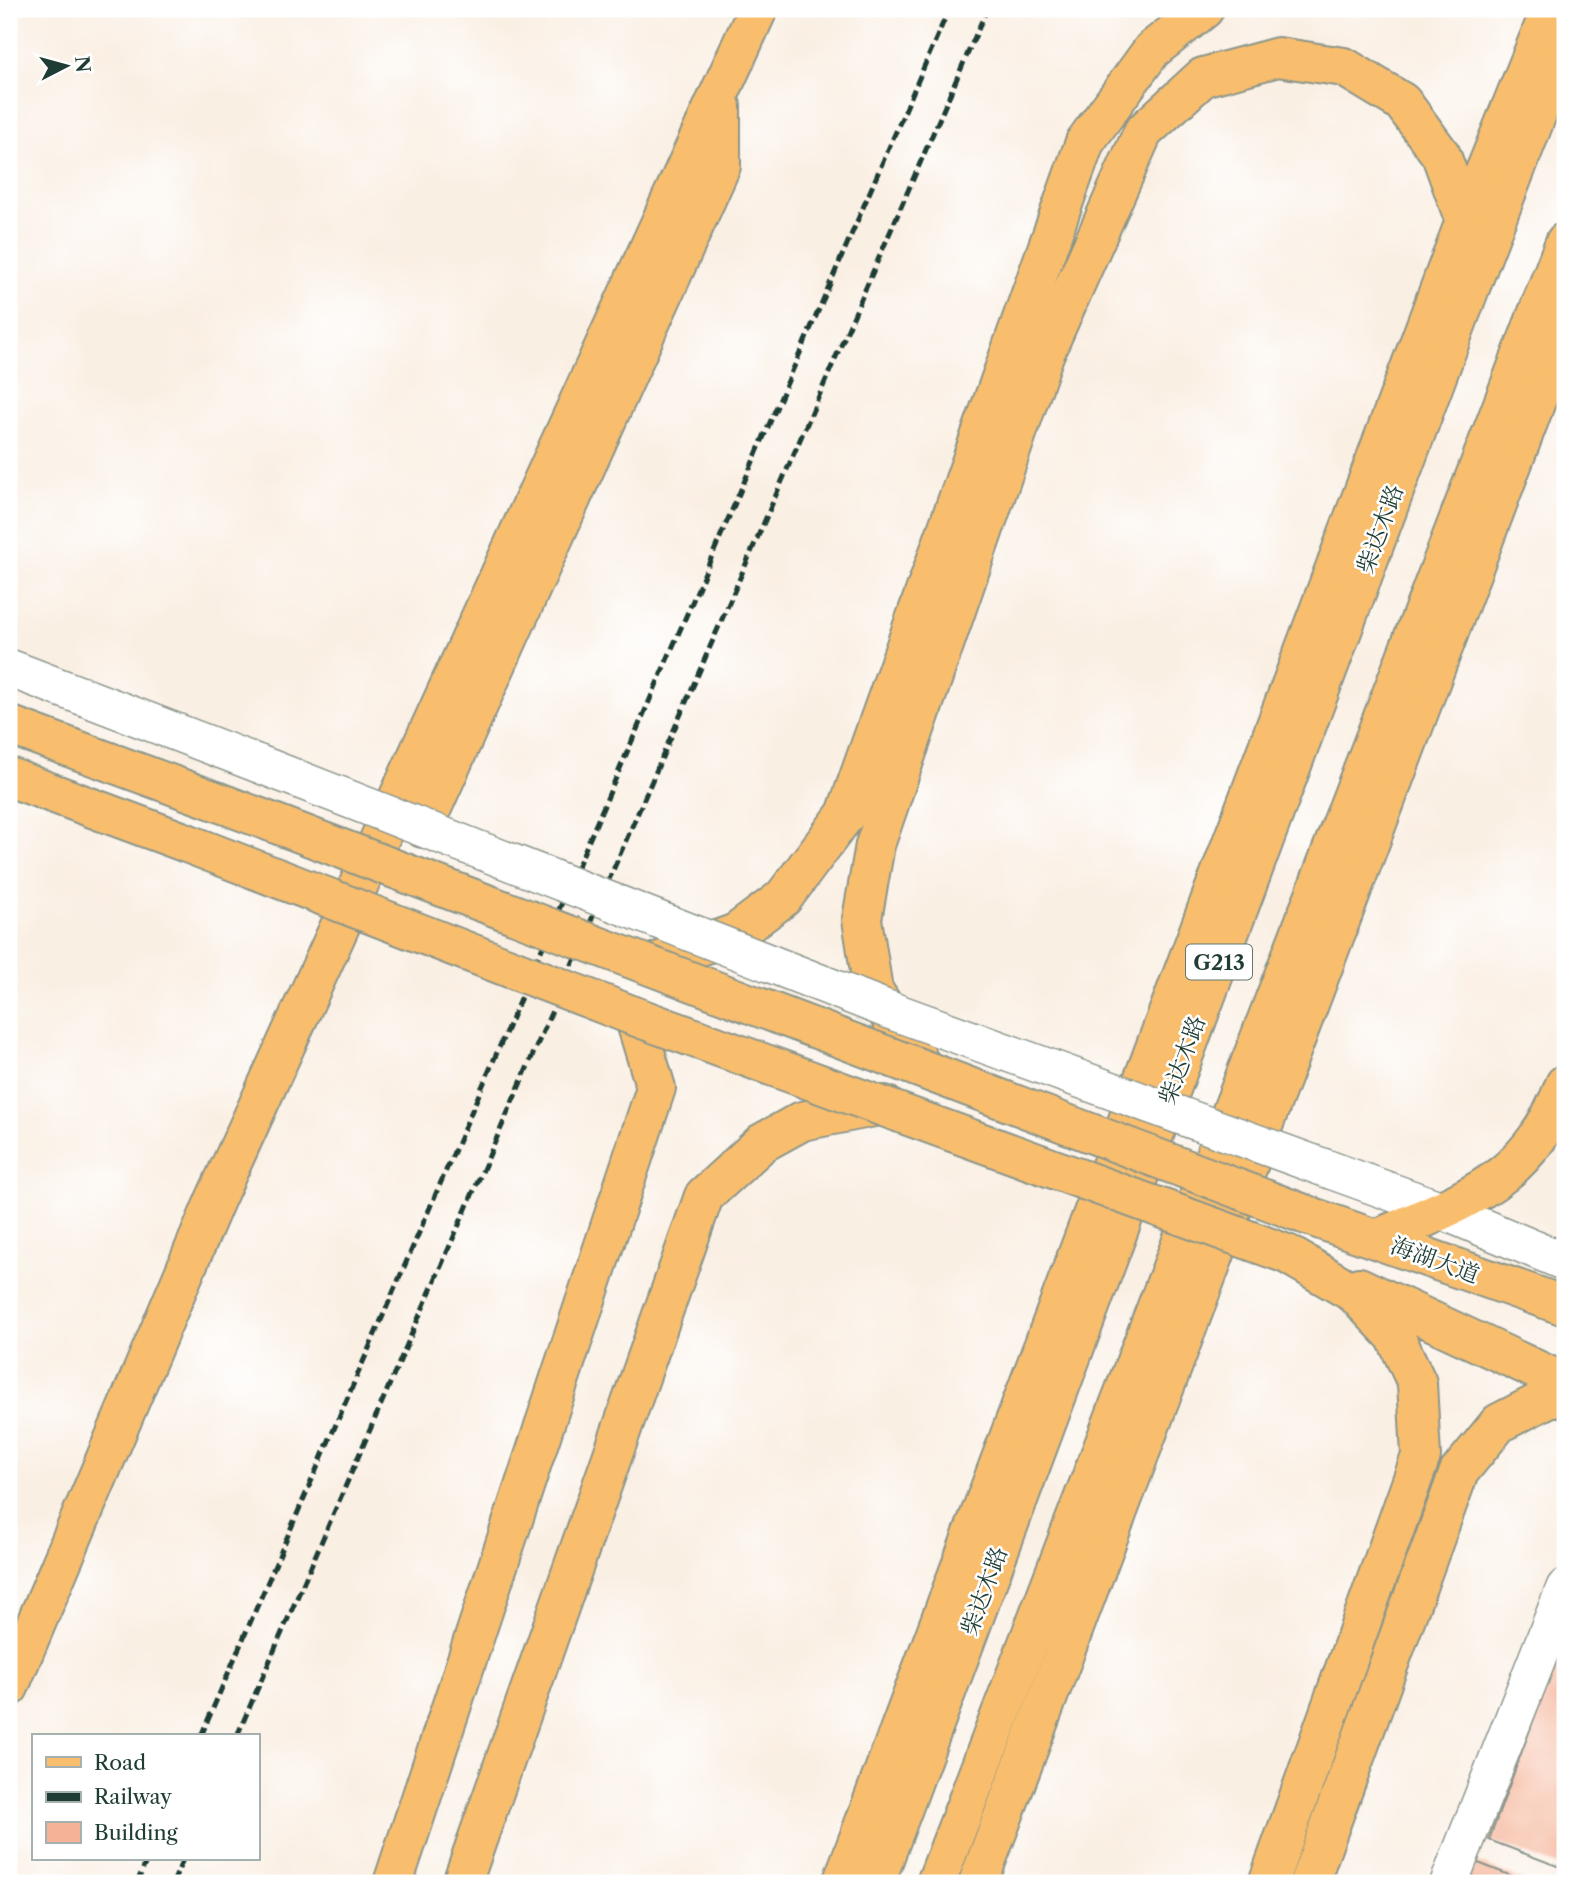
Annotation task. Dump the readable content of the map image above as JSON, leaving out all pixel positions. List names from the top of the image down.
{
  "streets": {
    "main road": ["柴达木路", "G213", "海湖大道"]
  },
  "legend": ["Road", "Railway", "Building"],
  "north": "right"
}
